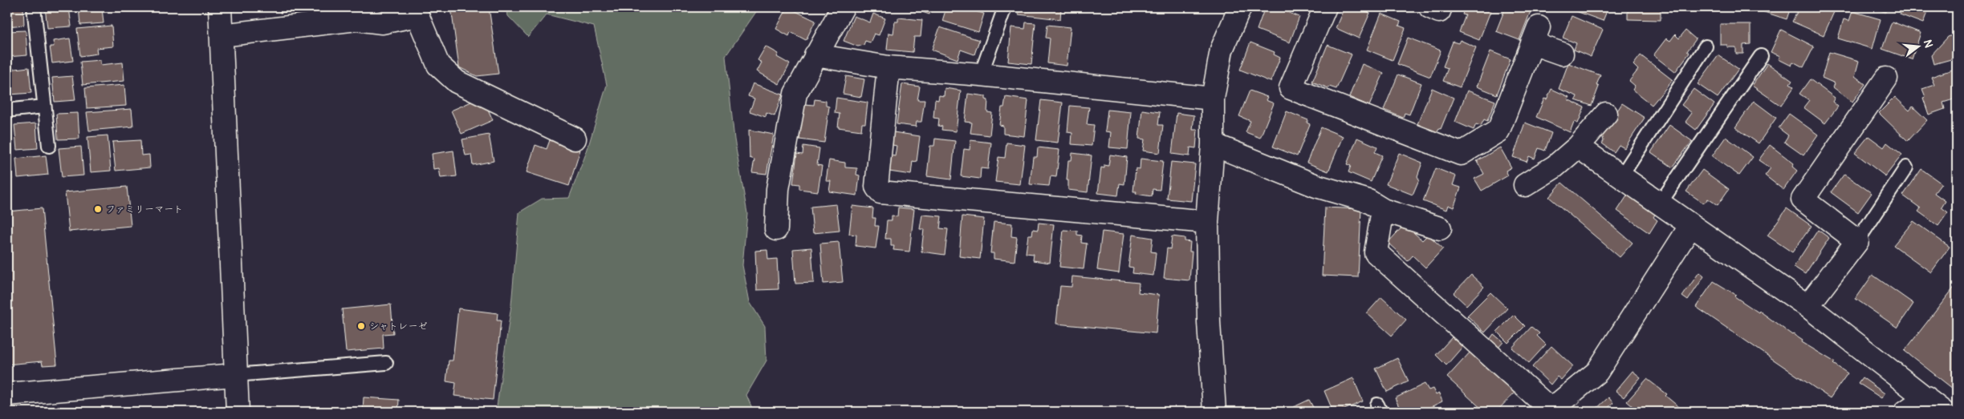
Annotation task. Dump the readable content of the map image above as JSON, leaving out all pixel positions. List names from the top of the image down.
{
  "places": ["ファミリーマート", "シャトレーゼ"],
  "north": "right"
}
